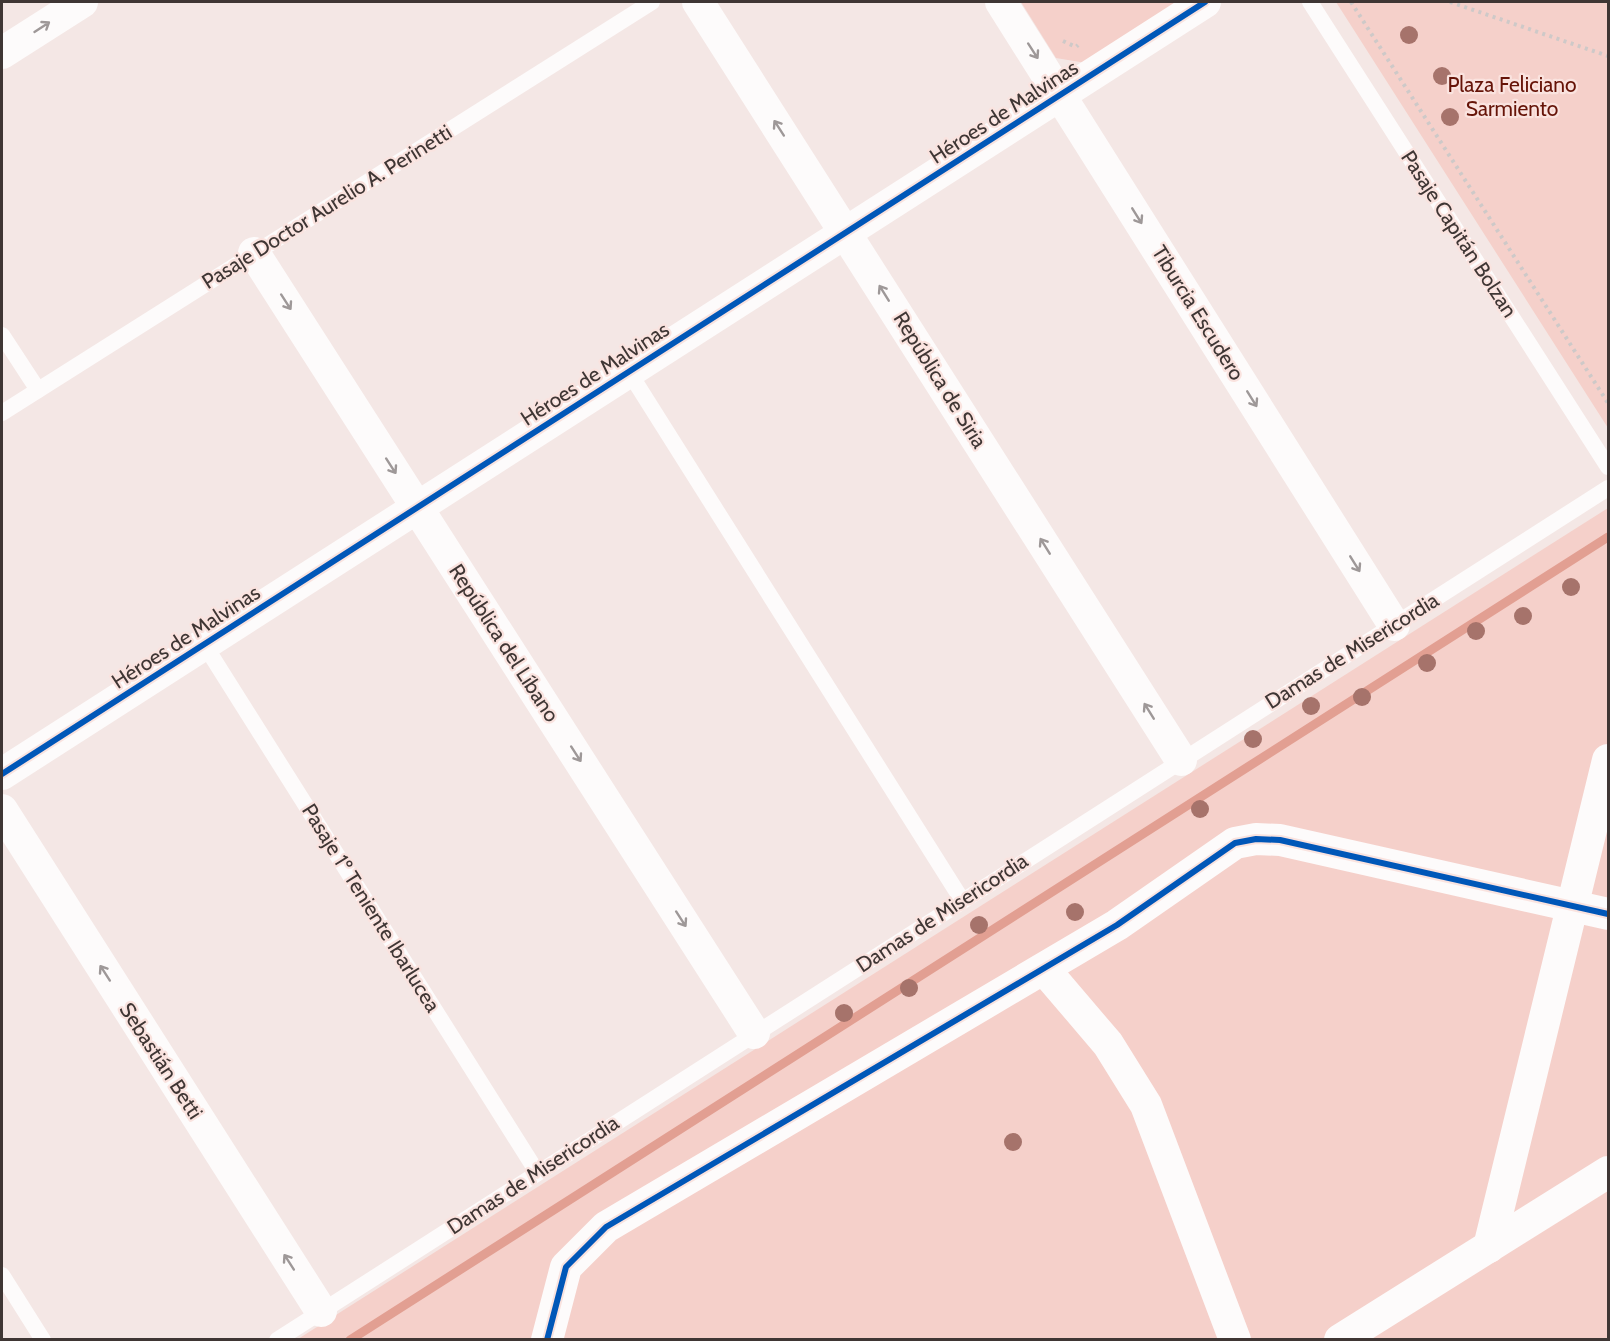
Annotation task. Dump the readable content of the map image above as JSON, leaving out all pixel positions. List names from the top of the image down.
{
  "streets": {
    "street": [
      "Héroes de Malvinas",
      "Tiburcia Escudero",
      "República de Siria",
      "República del Líbano",
      "Sebastián Betti"
    ],
    "lane": [
      "Pasaje Doctor Aurelio A. Perinetti",
      "Pasaje Capitán Bolzan",
      "Damas de Misericordia",
      "Pasaje 1º Teniente Ibarlucea"
    ]
  },
  "crossings": [
    ["Héroes de Malvinas", "Tiburcia Escudero"],
    ["Héroes de Malvinas", "República de Siria"],
    ["Héroes de Malvinas", "República del Líbano"],
    ["Héroes de Malvinas", "Pasaje 1º Teniente Ibarlucea"],
    ["Pasaje Doctor Aurelio A. Perinetti", "República del Líbano"],
    ["Tiburcia Escudero", "Damas de Misericordia"],
    ["República de Siria", "Damas de Misericordia"],
    ["República del Líbano", "Damas de Misericordia"],
    ["Damas de Misericordia", "Pasaje 1º Teniente Ibarlucea"],
    ["Damas de Misericordia", "Sebastián Betti"]
  ],
  "one_way": [
    "Tiburcia Escudero",
    "República de Siria",
    "República del Líbano",
    "Sebastián Betti"
  ],
  "parks": ["Plaza Feliciano Sarmiento"]
}
